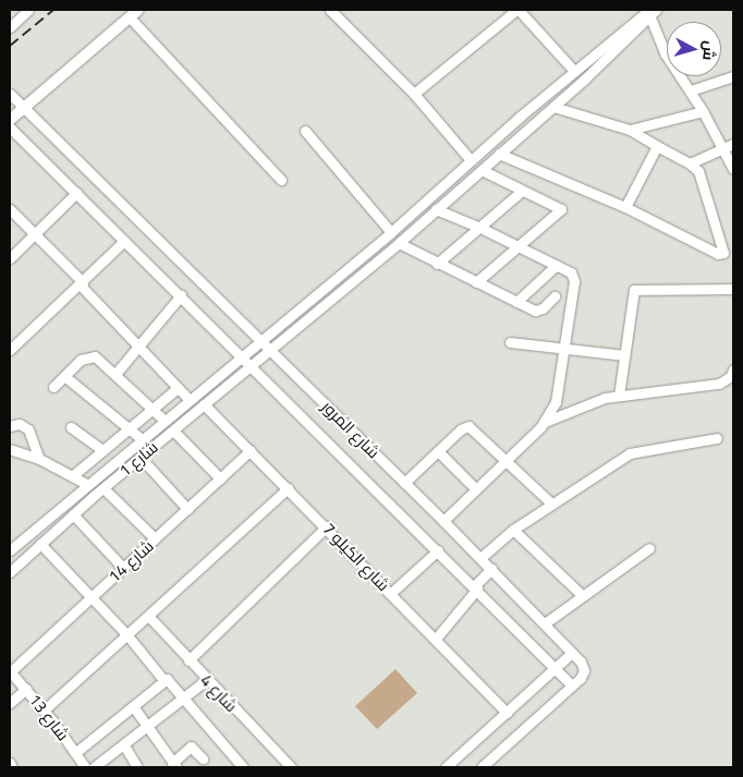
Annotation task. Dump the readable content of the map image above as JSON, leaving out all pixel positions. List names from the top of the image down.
{
  "streets": {
    "street": [
      "شارع المرور",
      "شارع 1",
      "شارع الكيلو 7",
      "شارع 14",
      "شارع 4",
      "شارع 13"
    ]
  },
  "crossings": [
    ["شارع المرور", "شارع 1"],
    ["شارع 1", "شارع الكيلو 7"],
    ["شارع الكيلو 7", "شارع 14"],
    ["شارع 14", "شارع 13"]
  ],
  "north": "right"
}
